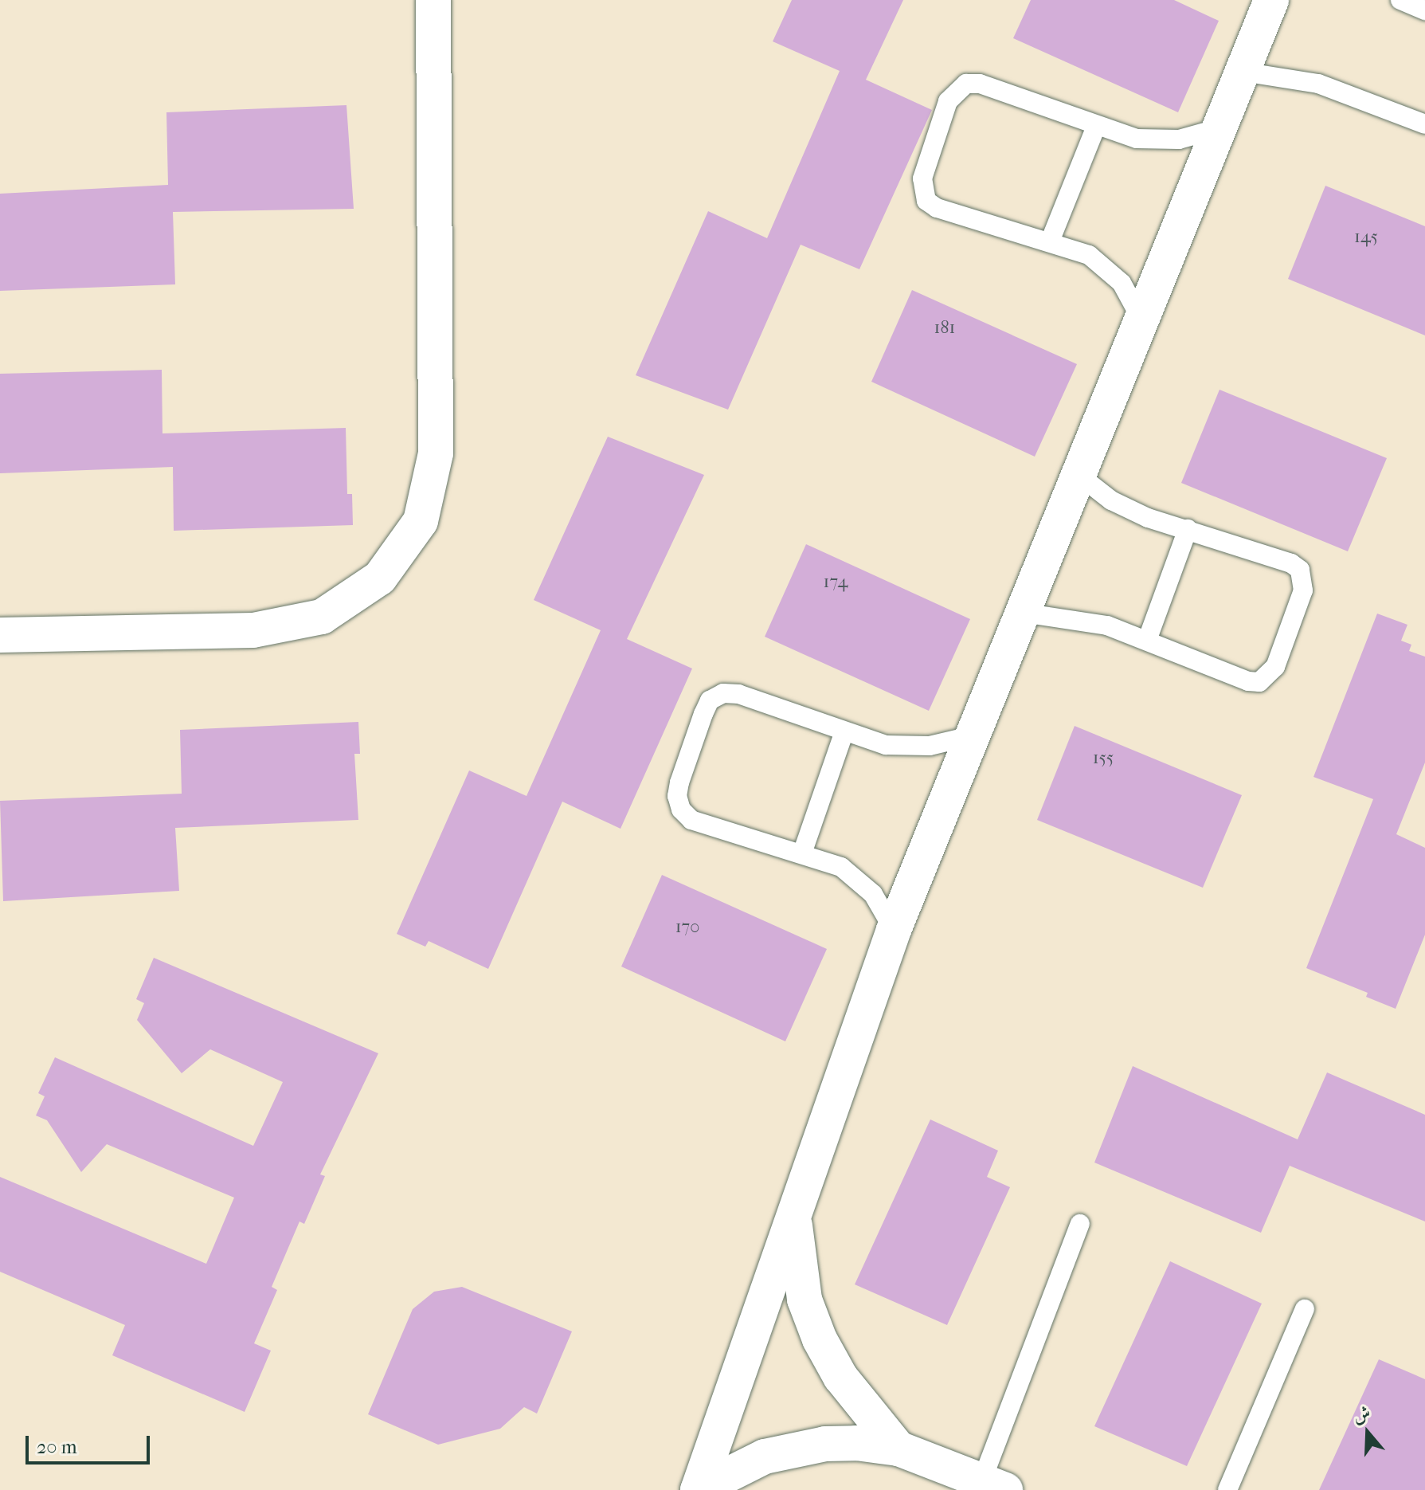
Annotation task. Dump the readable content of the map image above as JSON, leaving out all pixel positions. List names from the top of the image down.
{
  "house_numbers": [
    "145",
    "181",
    "174",
    "155",
    "170"
  ],
  "scale_bar": "20 m",
  "north": "top"
}
